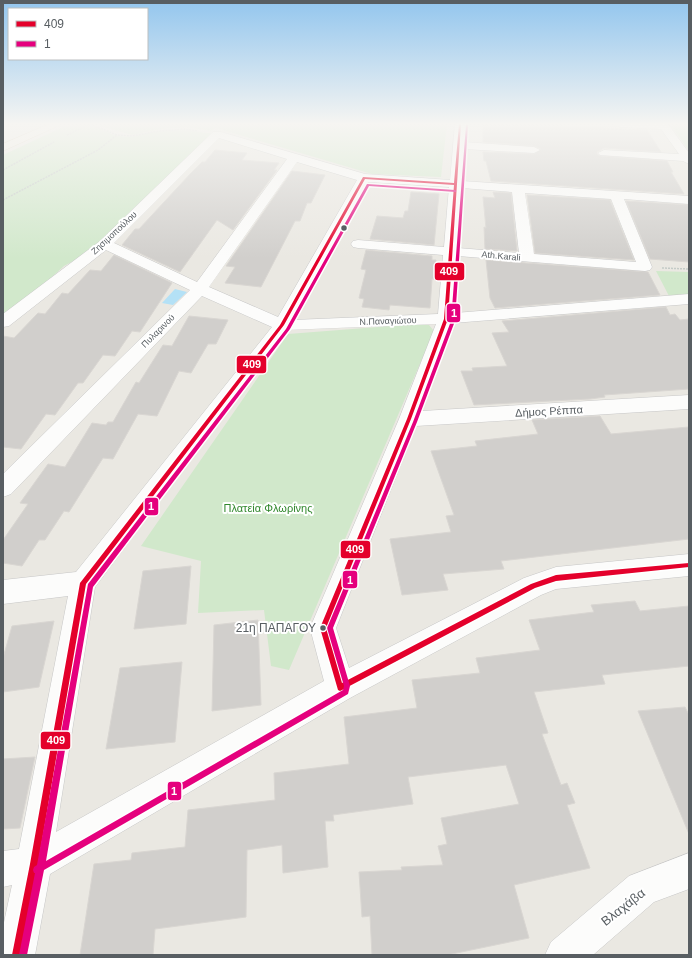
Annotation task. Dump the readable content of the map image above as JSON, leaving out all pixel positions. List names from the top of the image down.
{
  "streets": {
    "street": [
      "Ζησιμοπούλου",
      "Ath.Karali",
      "Ν.Παναγιώτου",
      "Πυλαρινού",
      "Δήμος Ρέππα",
      "Βλαχάβα"
    ]
  },
  "crossings": [
    ["Ζησιμοπούλου", "Ν.Παναγιώτου"],
    ["Ν.Παναγιώτου", "Πυλαρινού"]
  ],
  "parks": ["Πλατεία Φλωρίνης"],
  "places": ["21η ΠΑΠΑΓΟΥ"],
  "lines": ["transit line 409", "transit line 1"],
  "legend": ["409", "1"]
}
